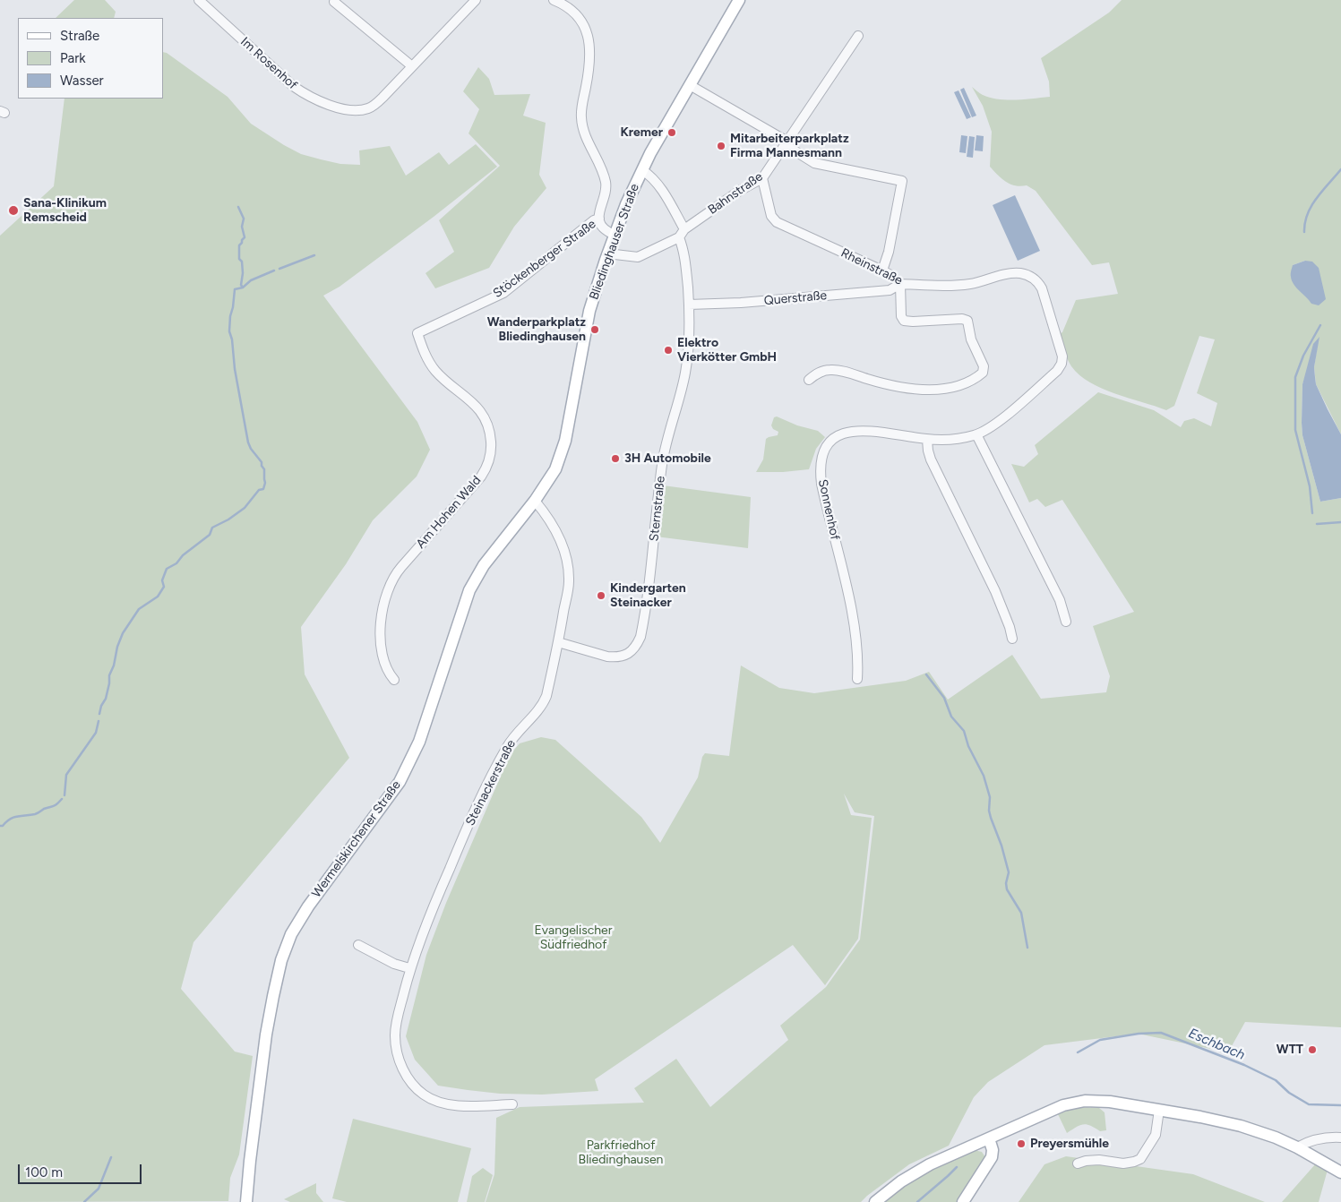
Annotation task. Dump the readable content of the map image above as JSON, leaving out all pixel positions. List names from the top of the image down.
{
  "streets": {
    "main road": ["Bliedinghauser Straße", "Wermelskirchener Straße"],
    "street": [
      "Im Rosenhof",
      "Bahnstraße",
      "Stöckenberger Straße",
      "Rheinstraße",
      "Querstraße",
      "Sternstraße",
      "Sonnenhof",
      "Am Hohen Wald",
      "Steinackerstraße"
    ]
  },
  "crossings": [
    ["Bahnstraße", "Rheinstraße"],
    ["Bahnstraße", "Sternstraße"],
    ["Bliedinghauser Straße", "Steinackerstraße"],
    ["Bliedinghauser Straße", "Wermelskirchener Straße"],
    ["Stöckenberger Straße", "Am Hohen Wald"],
    ["Rheinstraße", "Querstraße"],
    ["Rheinstraße", "Sonnenhof"],
    ["Querstraße", "Sternstraße"],
    ["Sternstraße", "Steinackerstraße"],
    ["Steinackerstraße", "Wermelskirchener Straße"]
  ],
  "water": ["Eschbach"],
  "parks": ["Evangelischer Südfriedhof", "Parkfriedhof Bliedinghausen"],
  "places": [
    "Kremer",
    "Mitarbeiterparkplatz Firma Mannesmann",
    "Sana-Klinikum Remscheid",
    "Wanderparkplatz Bliedinghausen",
    "Elektro Vierkötter GmbH",
    "3H Automobile",
    "Kindergarten Steinacker",
    "WTT",
    "Preyersmühle"
  ],
  "legend": ["Straße", "Park", "Wasser"],
  "scale_bar": "100 m"
}
